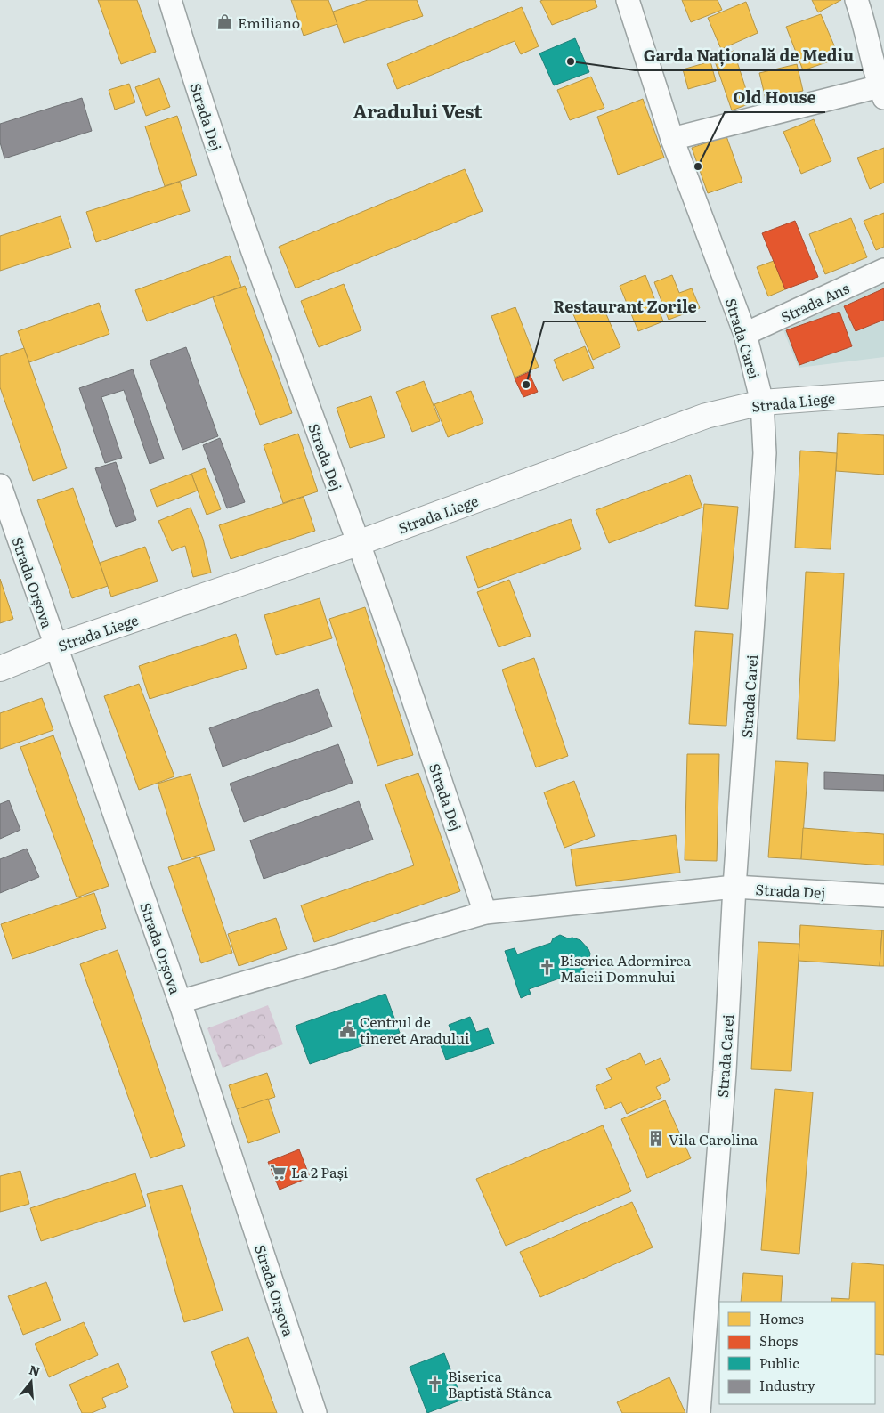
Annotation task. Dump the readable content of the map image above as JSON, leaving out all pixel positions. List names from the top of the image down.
{
  "streets": {
    "street": [
      "Strada Dej",
      "Strada Ans",
      "Strada Carei",
      "Strada Liege",
      "Strada Orșova"
    ]
  },
  "crossings": [
    ["Strada Dej", "Strada Carei"],
    ["Strada Dej", "Strada Liege"],
    ["Strada Dej", "Strada Orșova"],
    ["Strada Ans", "Strada Carei"],
    ["Strada Carei", "Strada Liege"],
    ["Strada Liege", "Strada Orșova"]
  ],
  "districts": ["Aradului Vest"],
  "places": {
    "shop": ["Emiliano"],
    "other": ["Garda Națională de Mediu", "Old House", "Restaurant Zorile"],
    "church": ["Biserica Adormirea Maicii Domnului", "Biserica Baptistă Stânca"],
    "public building": ["Centrul de tineret Aradului"],
    "building": ["Vila Carolina"],
    "supermarket": ["La 2 Pași"]
  },
  "legend": [
    "Homes",
    "Shops",
    "Public",
    "Industry"
  ],
  "north": "top"
}
